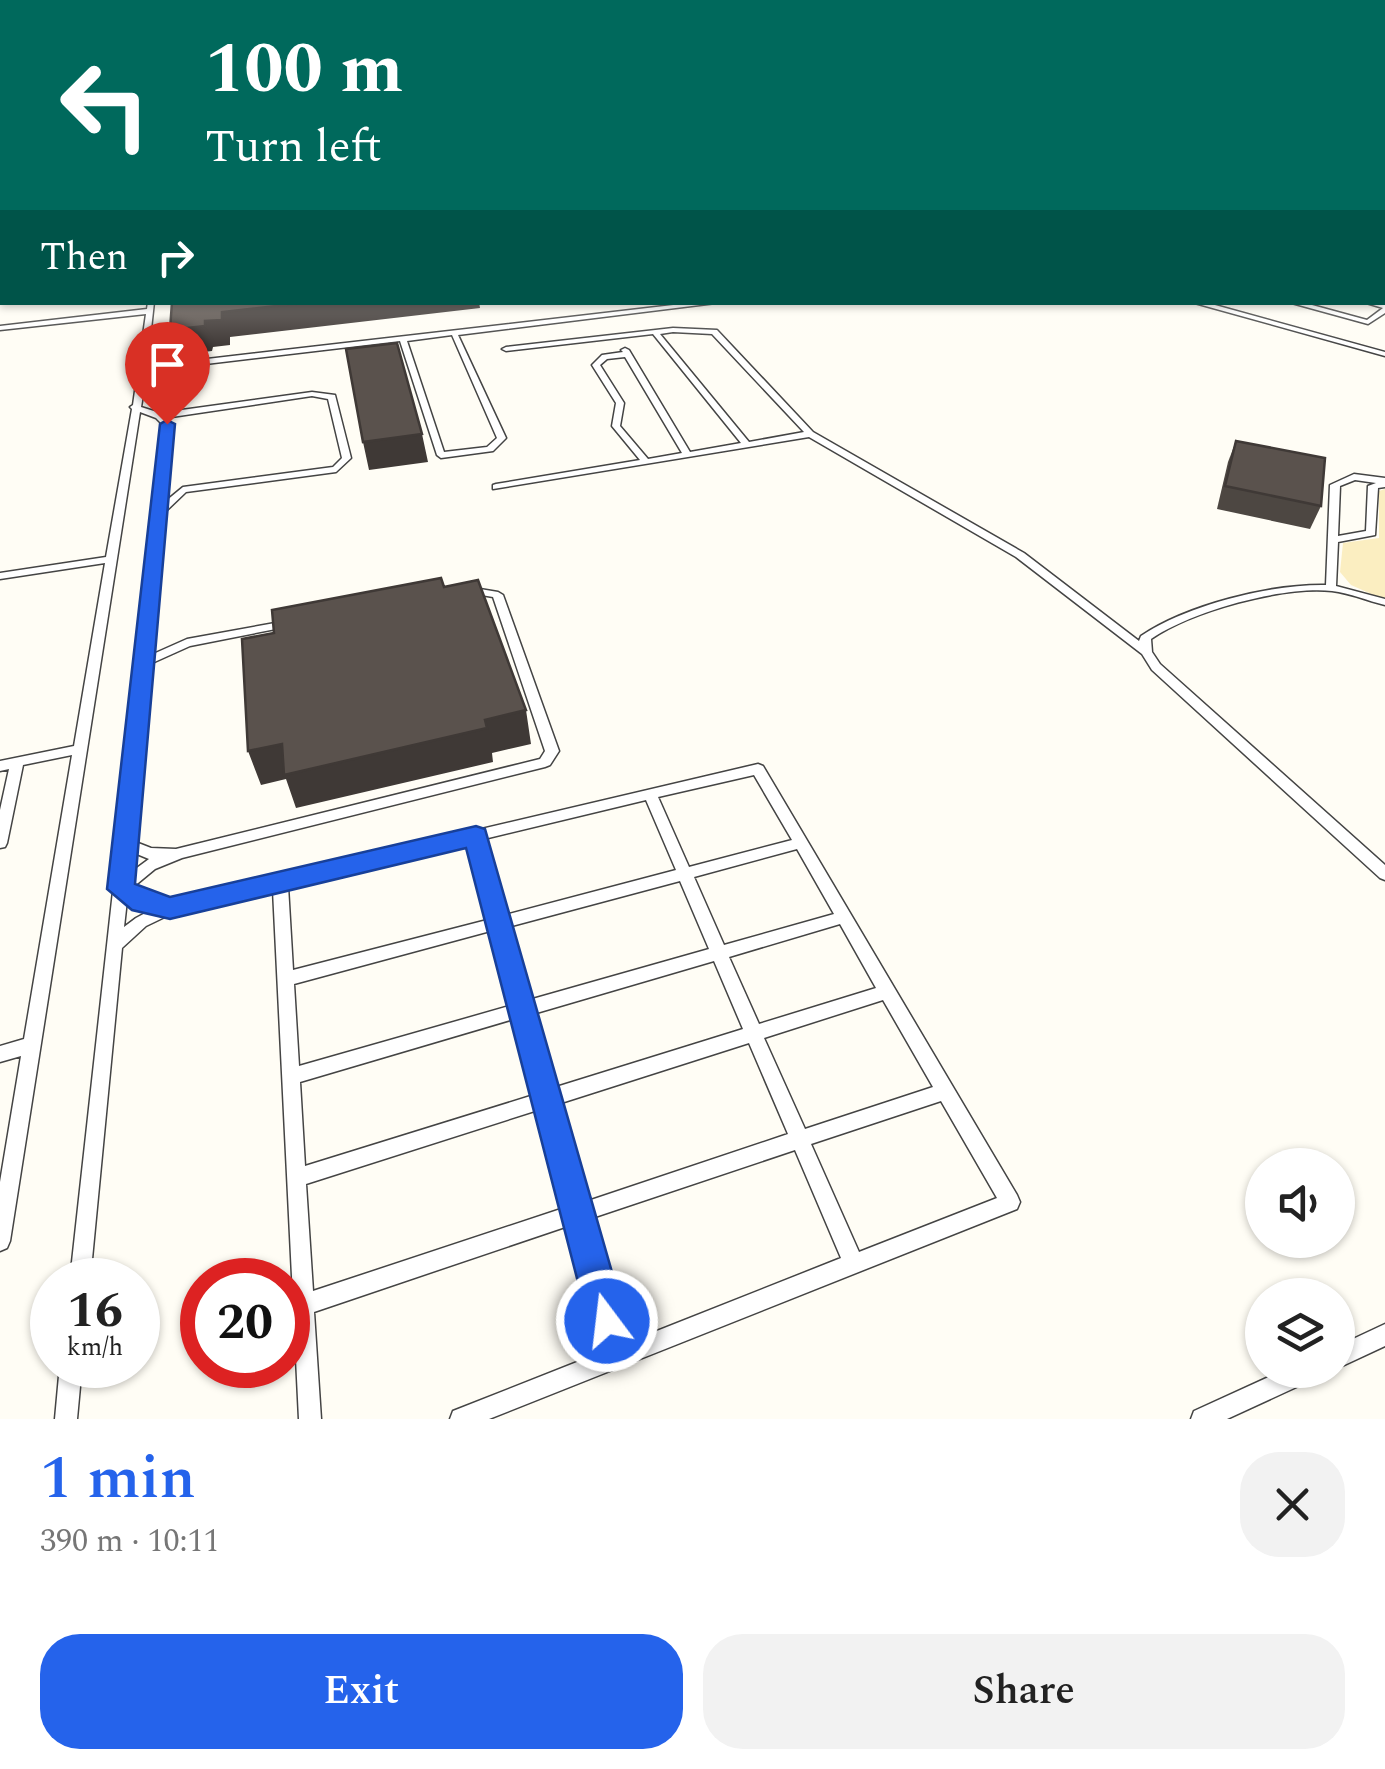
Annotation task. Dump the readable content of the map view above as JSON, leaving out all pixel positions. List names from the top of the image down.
{
  "page": {
    "turn": ["100 m", "Turn left"],
    "then": "Then",
    "speed": "16 km/h",
    "limit": "20",
    "heading": ["1 min", "390 m · 10:11"],
    "buttons": ["Exit", "Share"]
  }
}
